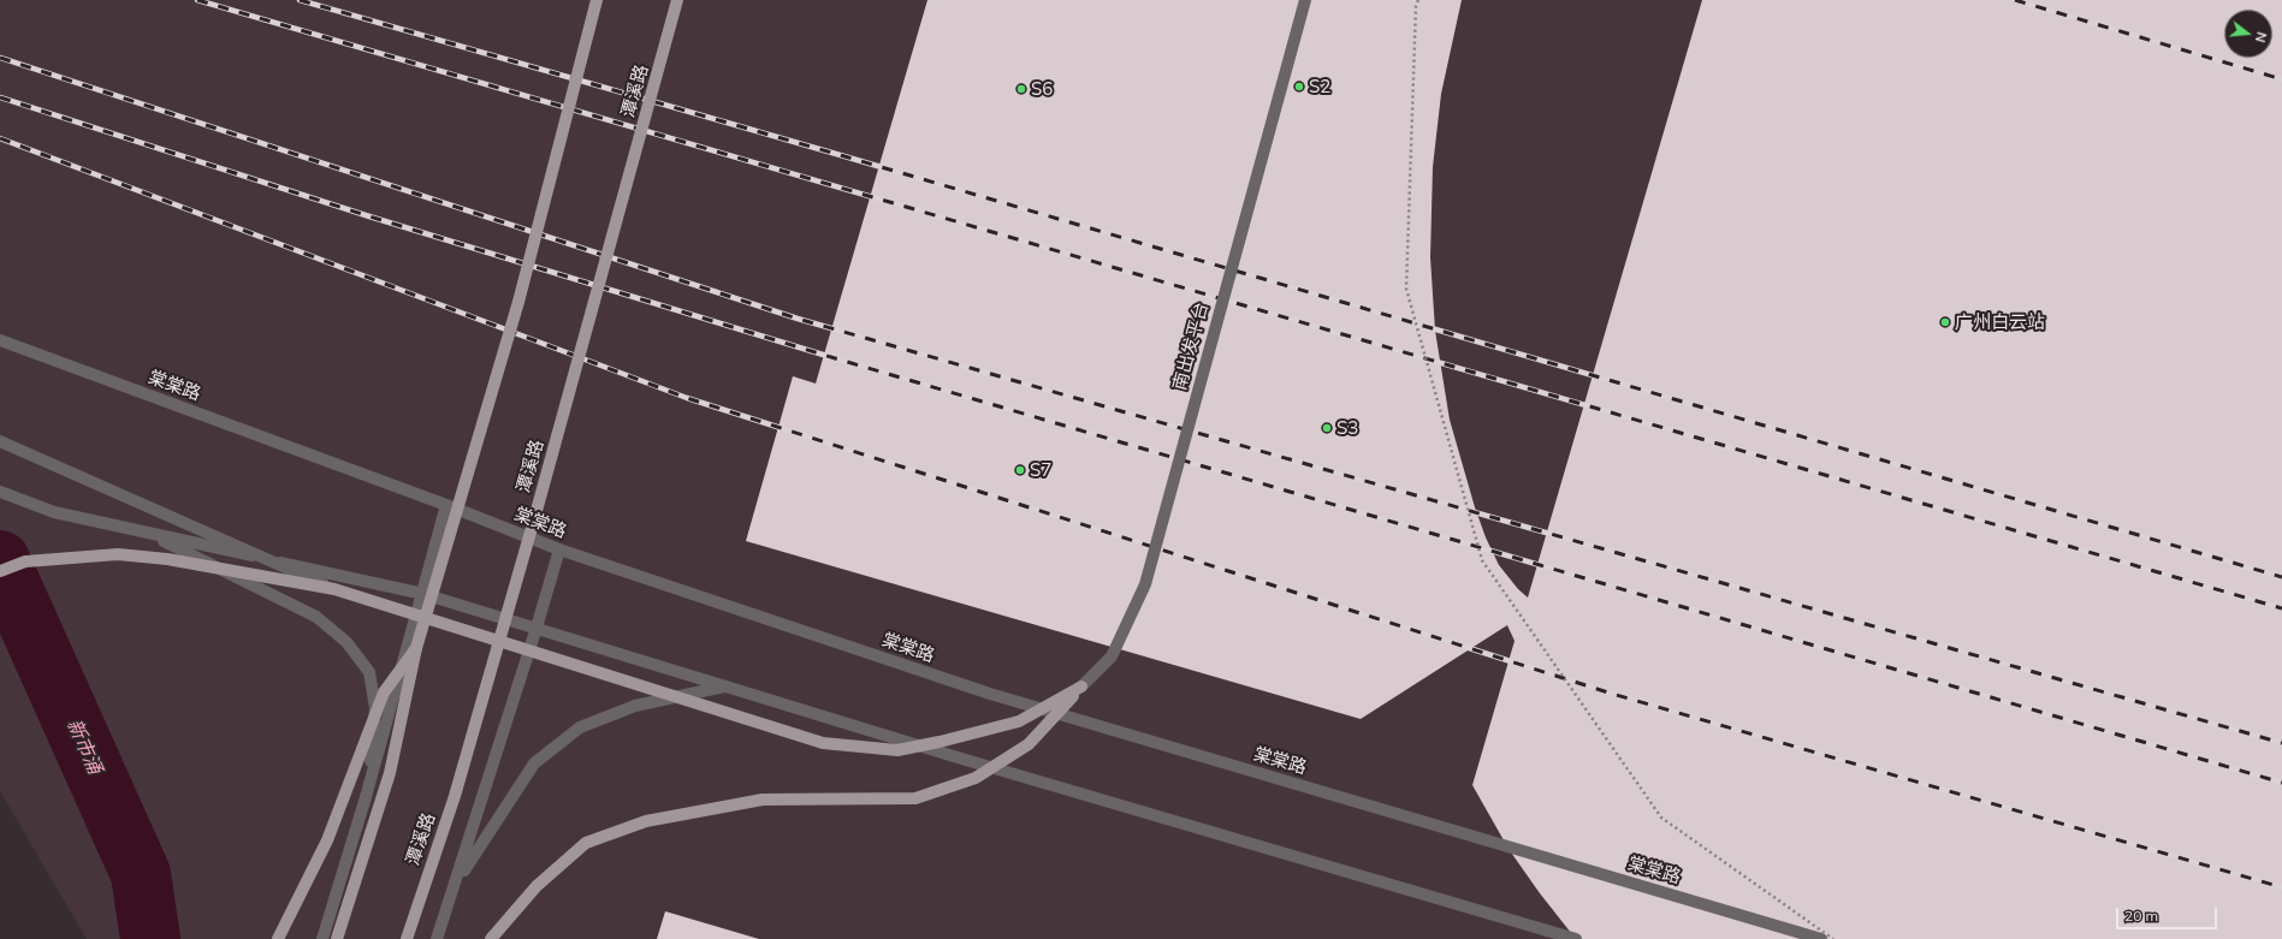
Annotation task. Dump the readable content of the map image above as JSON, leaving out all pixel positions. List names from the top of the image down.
{
  "streets": {
    "main road": ["潭溪路"],
    "street": ["南出发平台", "棠棠路"]
  },
  "water": ["新市涌"],
  "places": [
    "S2",
    "S6",
    "广州白云站",
    "S3",
    "S7"
  ],
  "scale_bar": "20 m",
  "north": "right"
}
